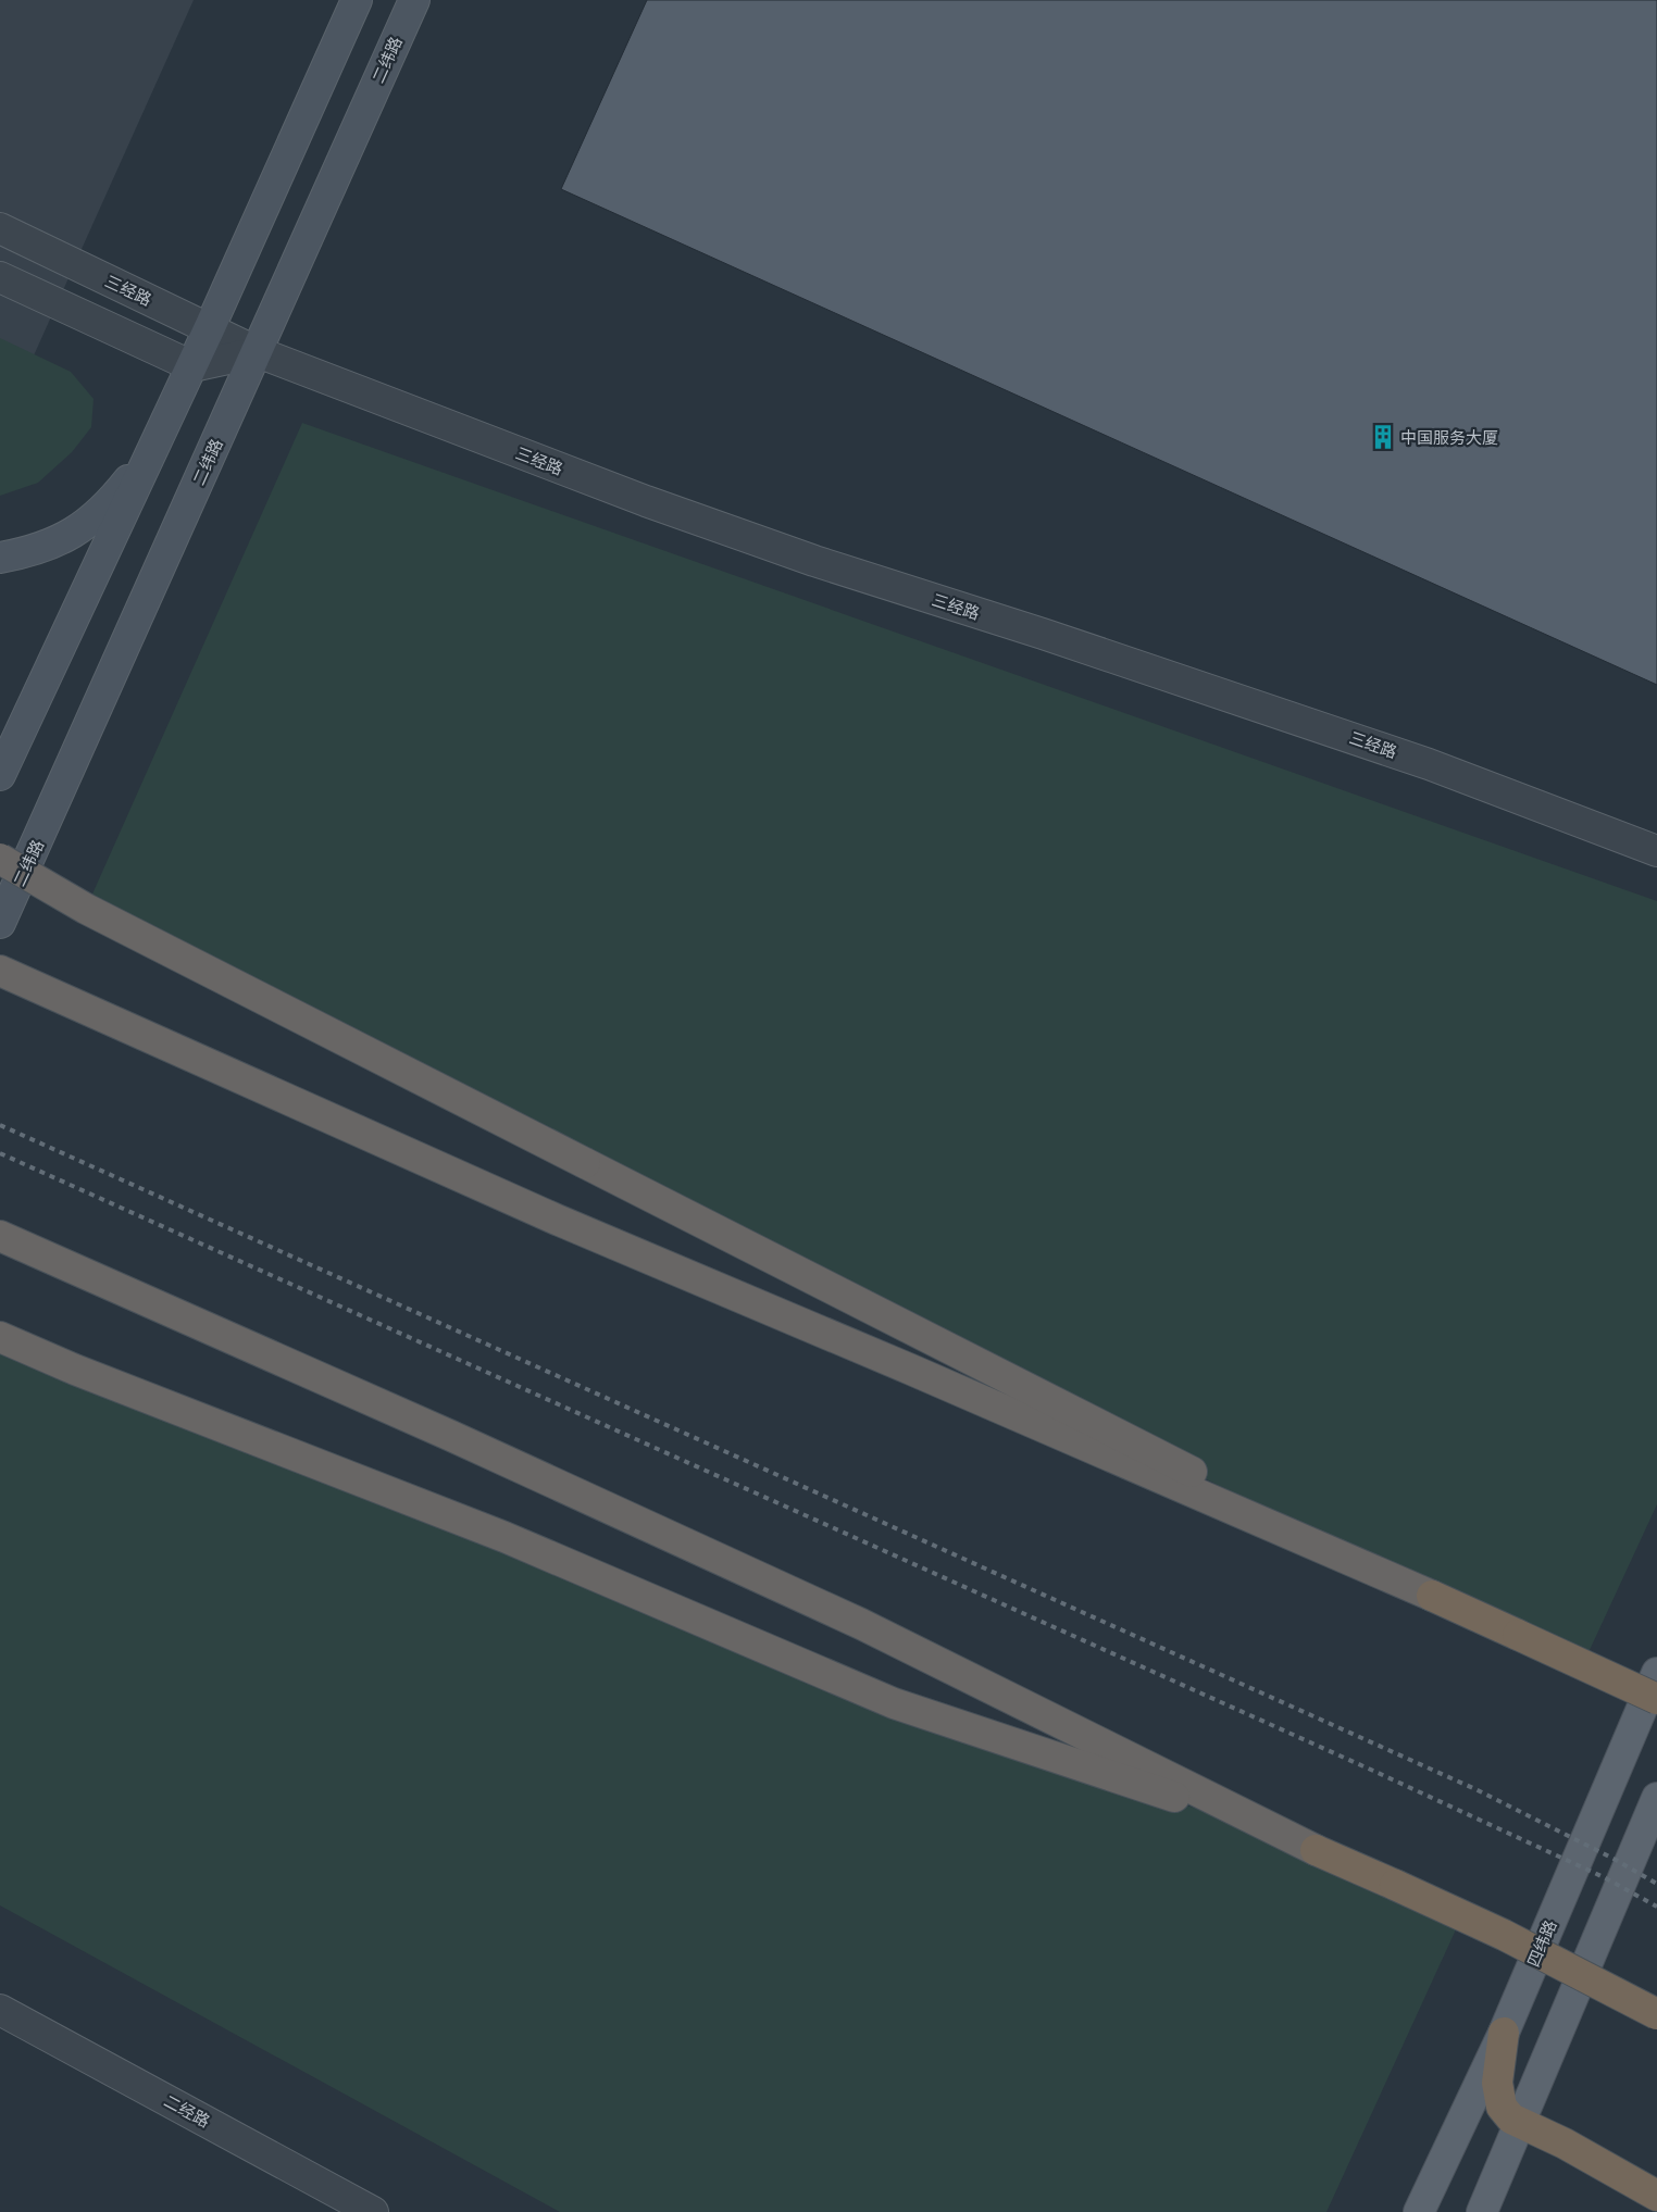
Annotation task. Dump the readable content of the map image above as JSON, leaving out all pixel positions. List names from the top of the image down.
{
  "streets": {
    "main road": ["二纬路", "四纬路"],
    "street": ["三经路", "二经路"]
  },
  "crossings": [
    ["二纬路", "三经路"]
  ],
  "places": {
    "building": ["中国服务大厦"]
  }
}
